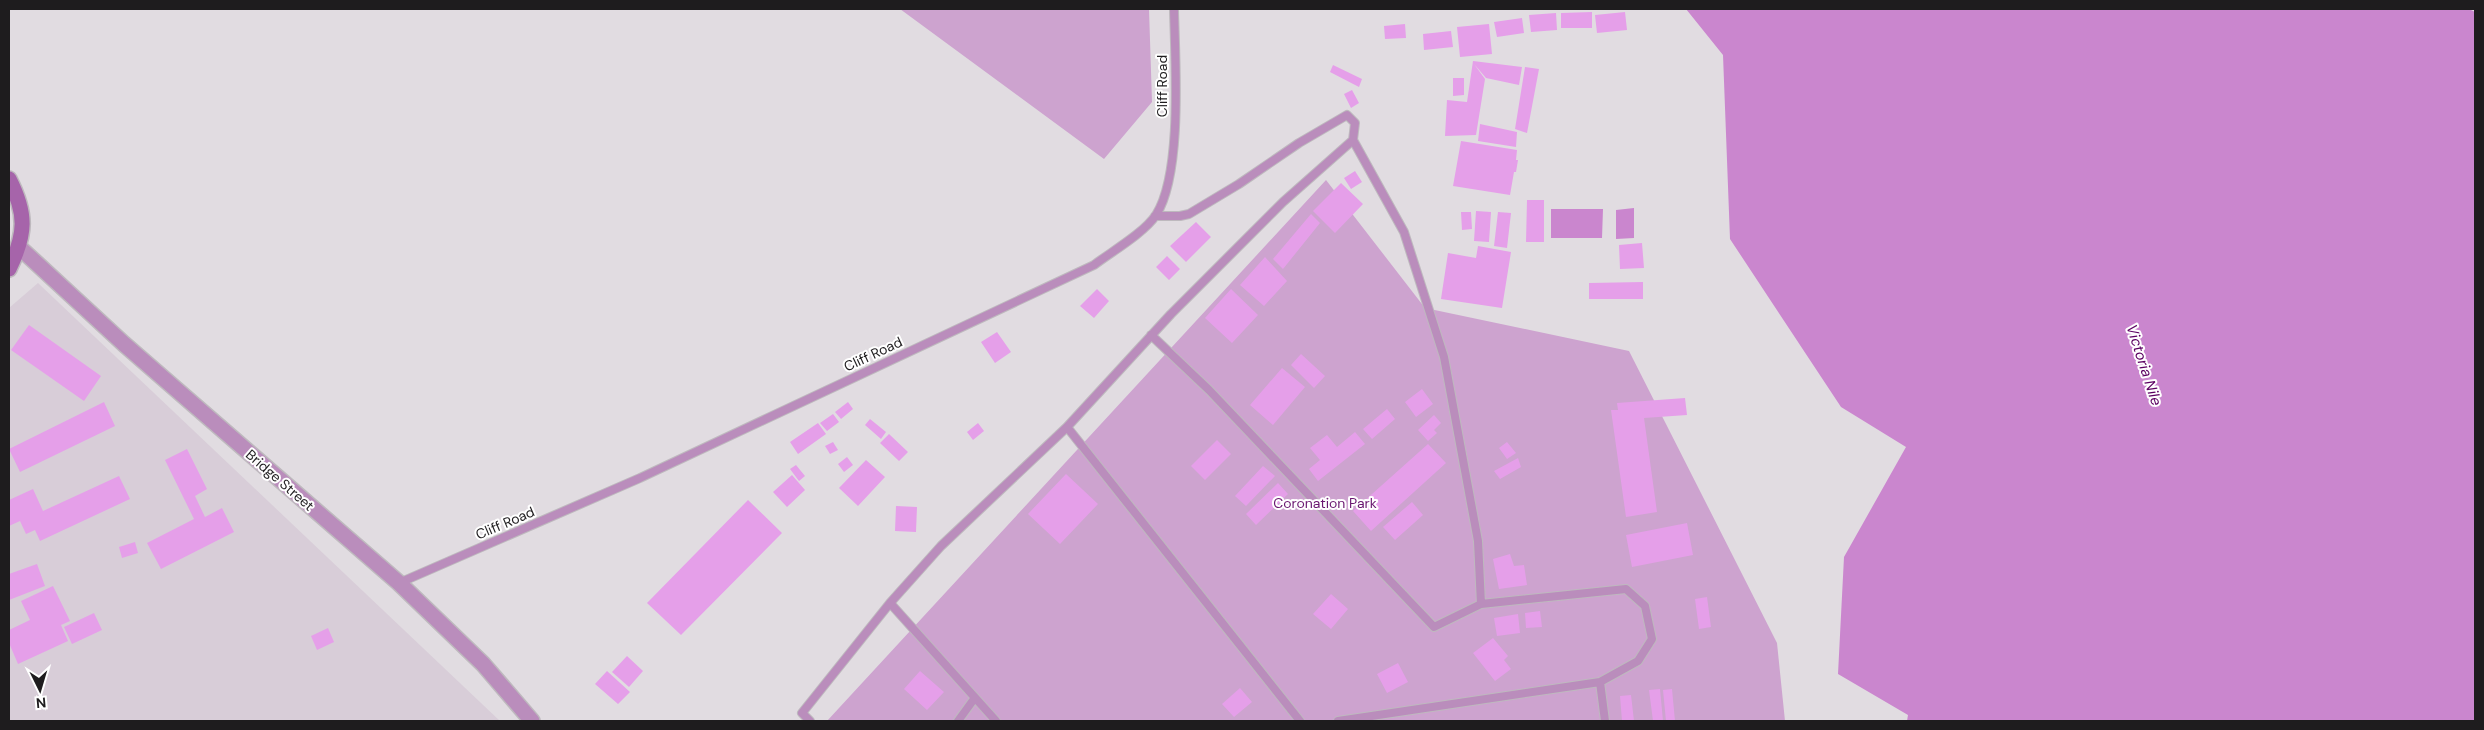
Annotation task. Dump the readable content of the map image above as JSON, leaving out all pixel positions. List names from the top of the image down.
{
  "streets": {
    "street": ["Bridge Street"],
    "lane": ["Cliff Road"]
  },
  "crossings": [
    ["Cliff Road", "Bridge Street"]
  ],
  "water": ["Victoria Nile"],
  "parks": ["Coronation Park"],
  "north": "bottom"
}
